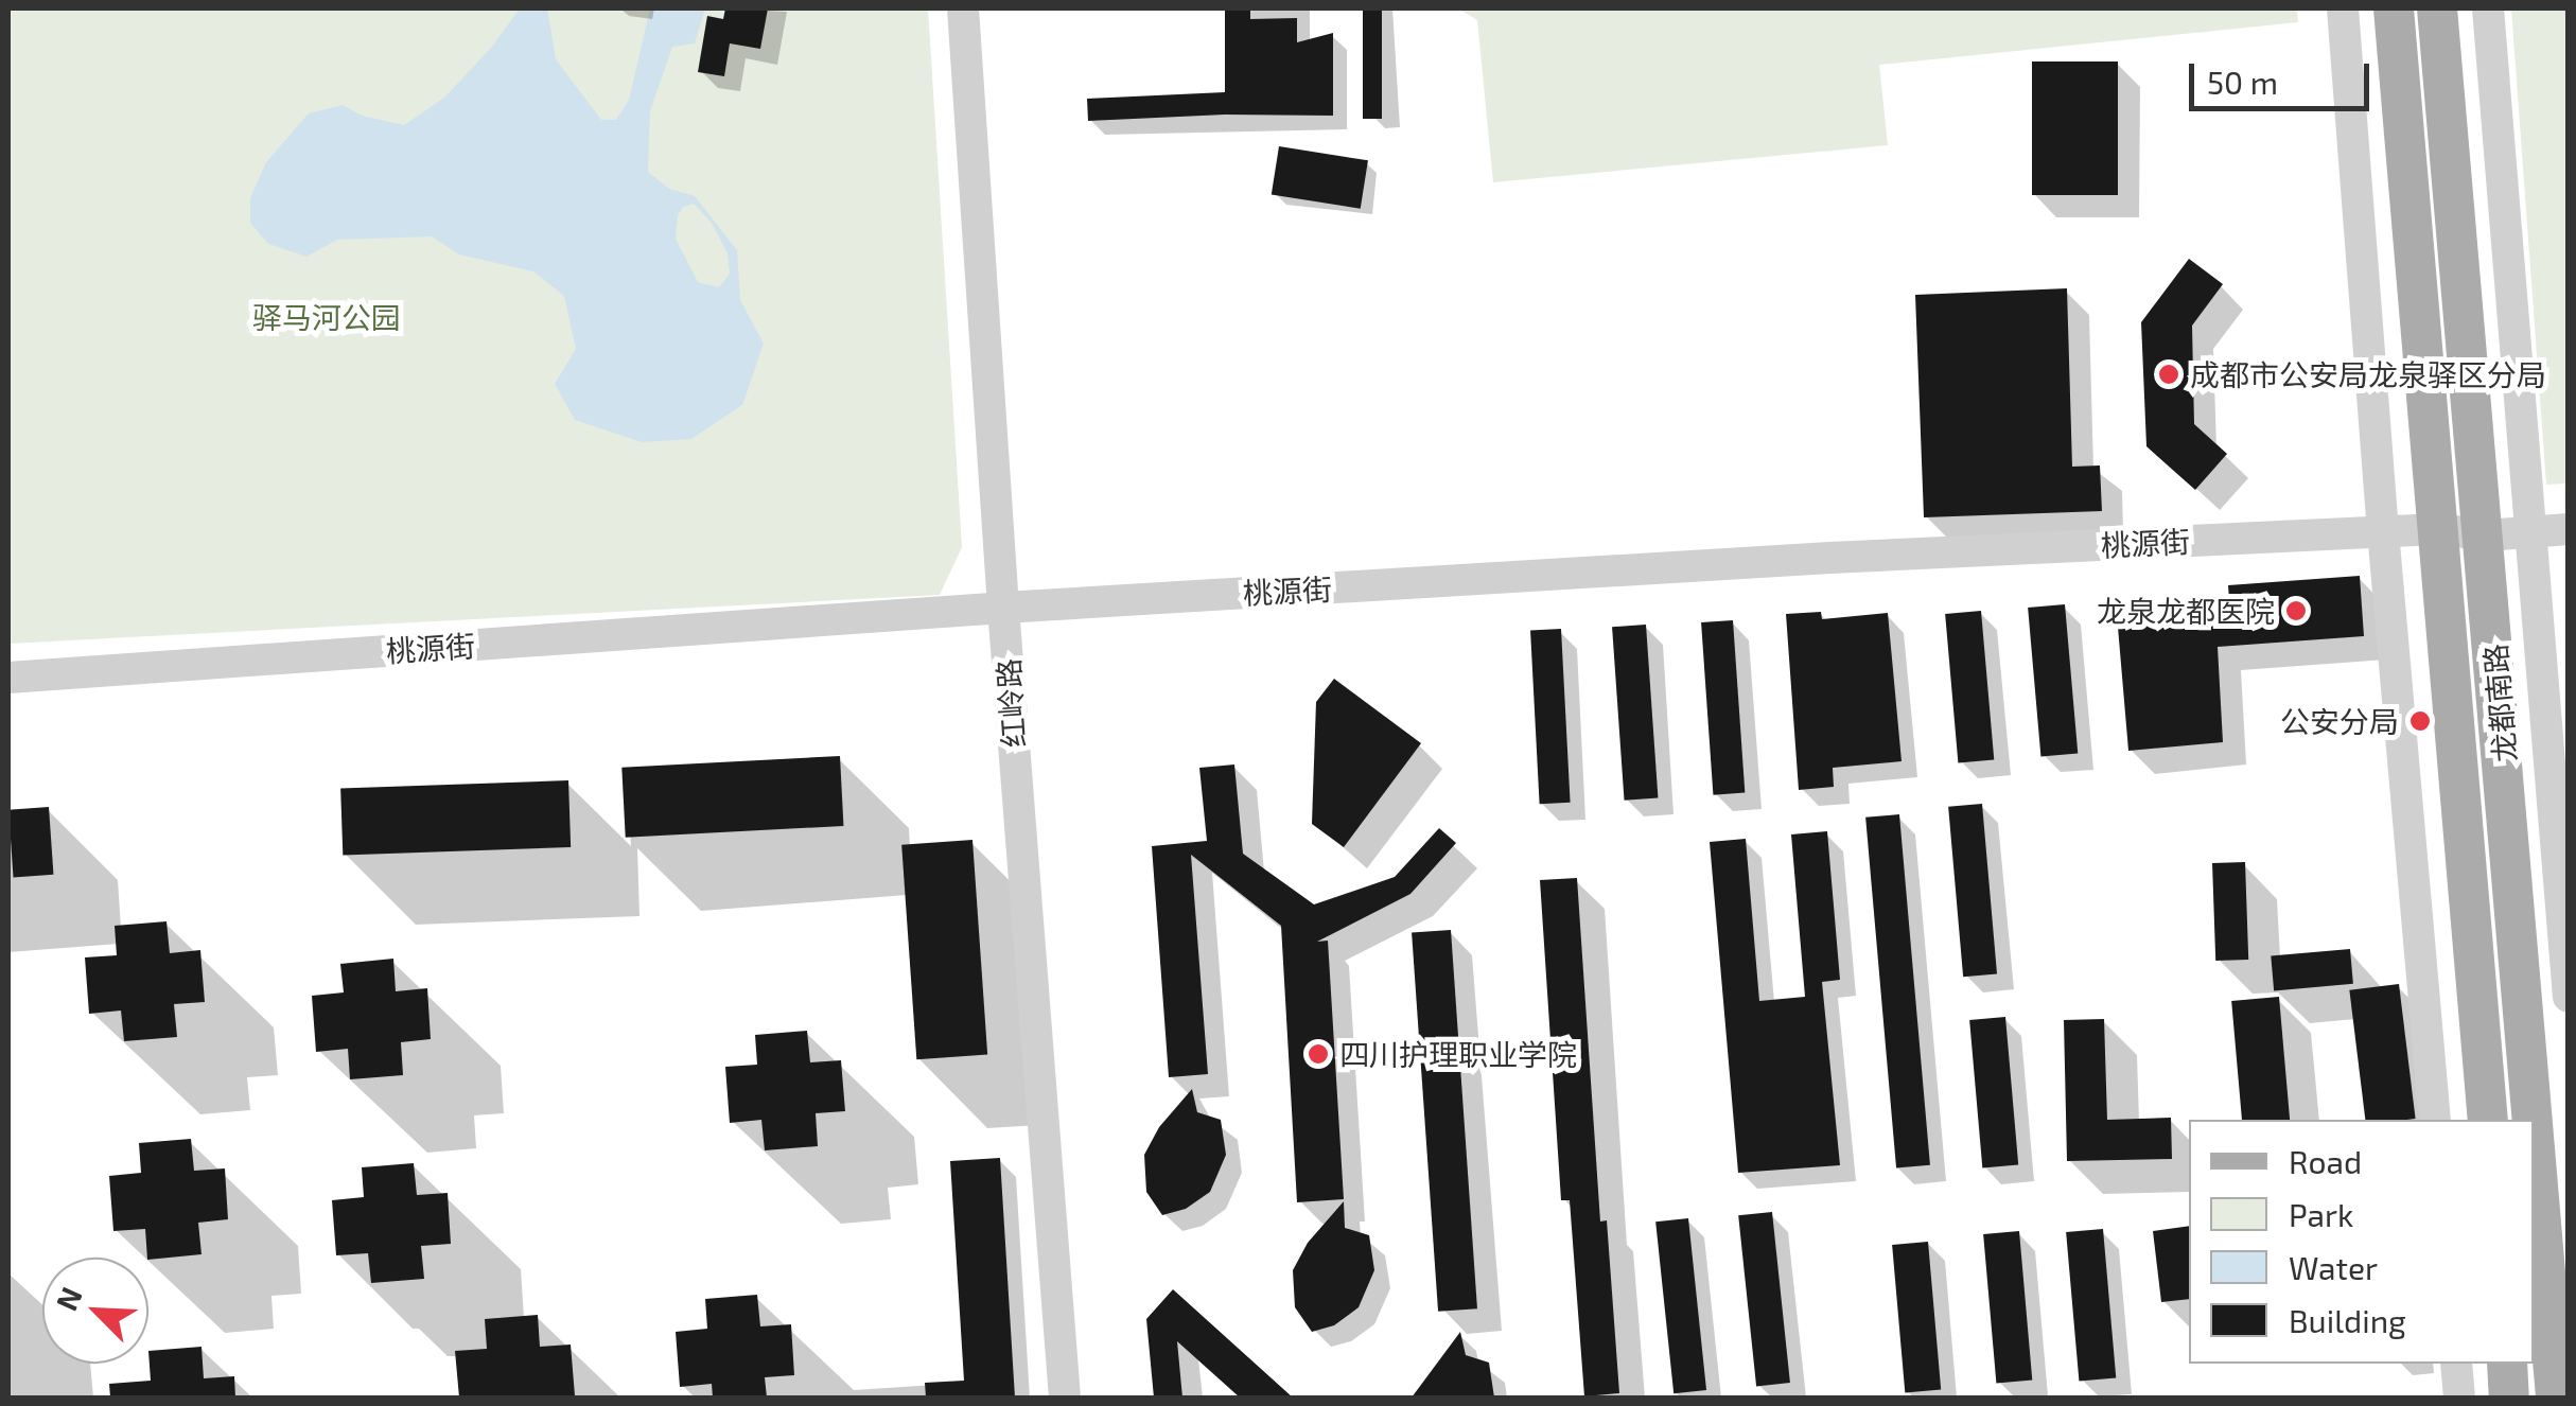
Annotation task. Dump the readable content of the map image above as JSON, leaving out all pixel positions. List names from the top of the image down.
{
  "streets": {
    "main road": ["龙都南路"],
    "street": ["桃源街", "红岭路"]
  },
  "crossings": [
    ["桃源街", "红岭路"],
    ["桃源街", "龙都南路"]
  ],
  "parks": ["驿马河公园"],
  "places": [
    "成都市公安局龙泉驿区分局",
    "龙泉龙都医院",
    "公安分局",
    "四川护理职业学院"
  ],
  "legend": [
    "Road",
    "Park",
    "Water",
    "Building"
  ],
  "scale_bar": "50 m",
  "north": "top left"
}
